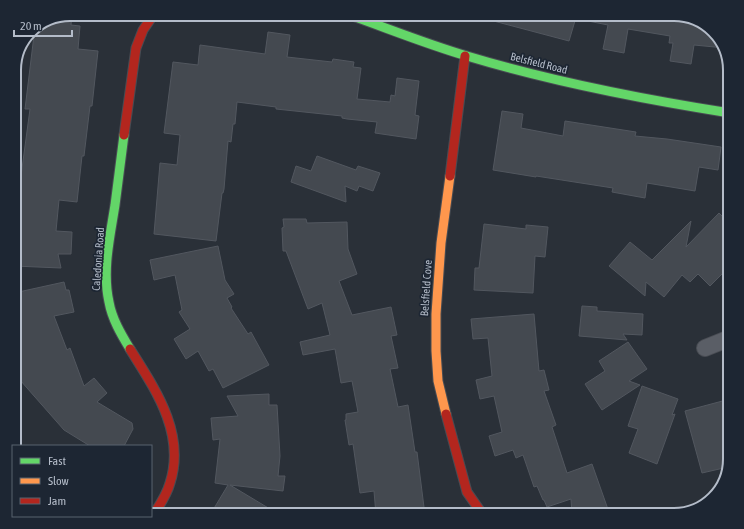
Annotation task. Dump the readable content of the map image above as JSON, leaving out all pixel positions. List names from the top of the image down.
{
  "streets": {
    "street": ["Belsfield Road", "Caledonia Road", "Belsfield Cove"]
  },
  "crossings": [
    ["Belsfield Road", "Belsfield Cove"]
  ],
  "legend": ["Fast", "Slow", "Jam"],
  "scale_bar": "20 m"
}
